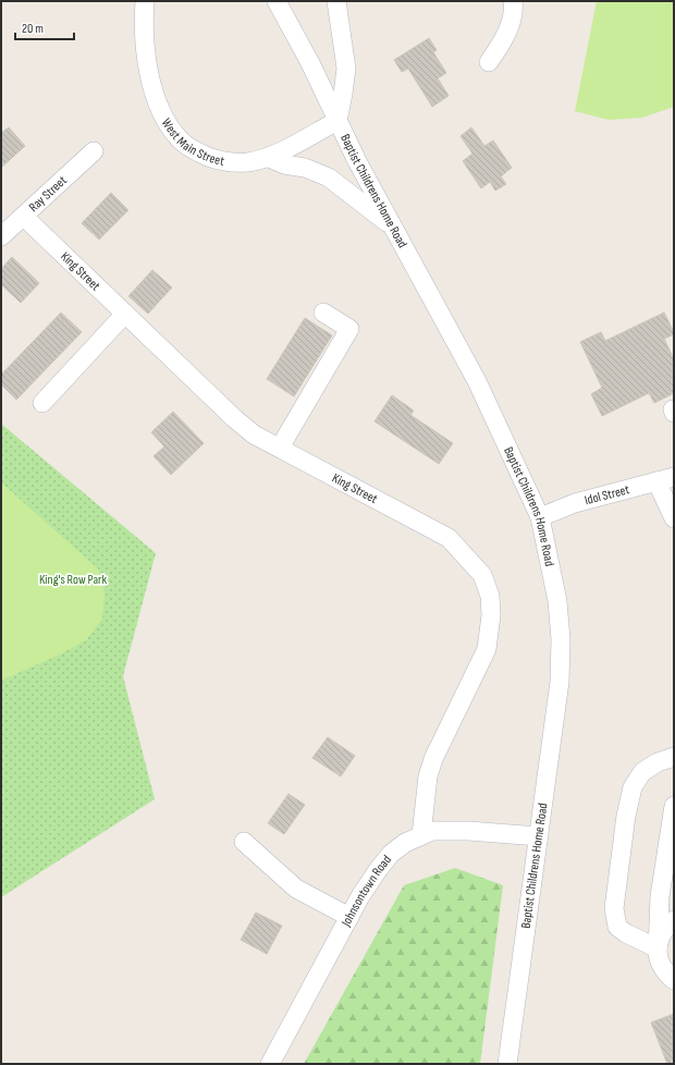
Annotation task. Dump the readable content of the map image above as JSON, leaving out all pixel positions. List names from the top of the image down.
{
  "streets": {
    "street": [
      "West Main Street",
      "Baptist Childrens Home Road",
      "Ray Street",
      "King Street",
      "Idol Street",
      "Johnsontown Road"
    ]
  },
  "crossings": [
    ["West Main Street", "Baptist Childrens Home Road"],
    ["Baptist Childrens Home Road", "Idol Street"],
    ["Baptist Childrens Home Road", "Johnsontown Road"],
    ["Ray Street", "King Street"],
    ["King Street", "Johnsontown Road"]
  ],
  "parks": ["King's Row Park"],
  "scale_bar": "20 m"
}
